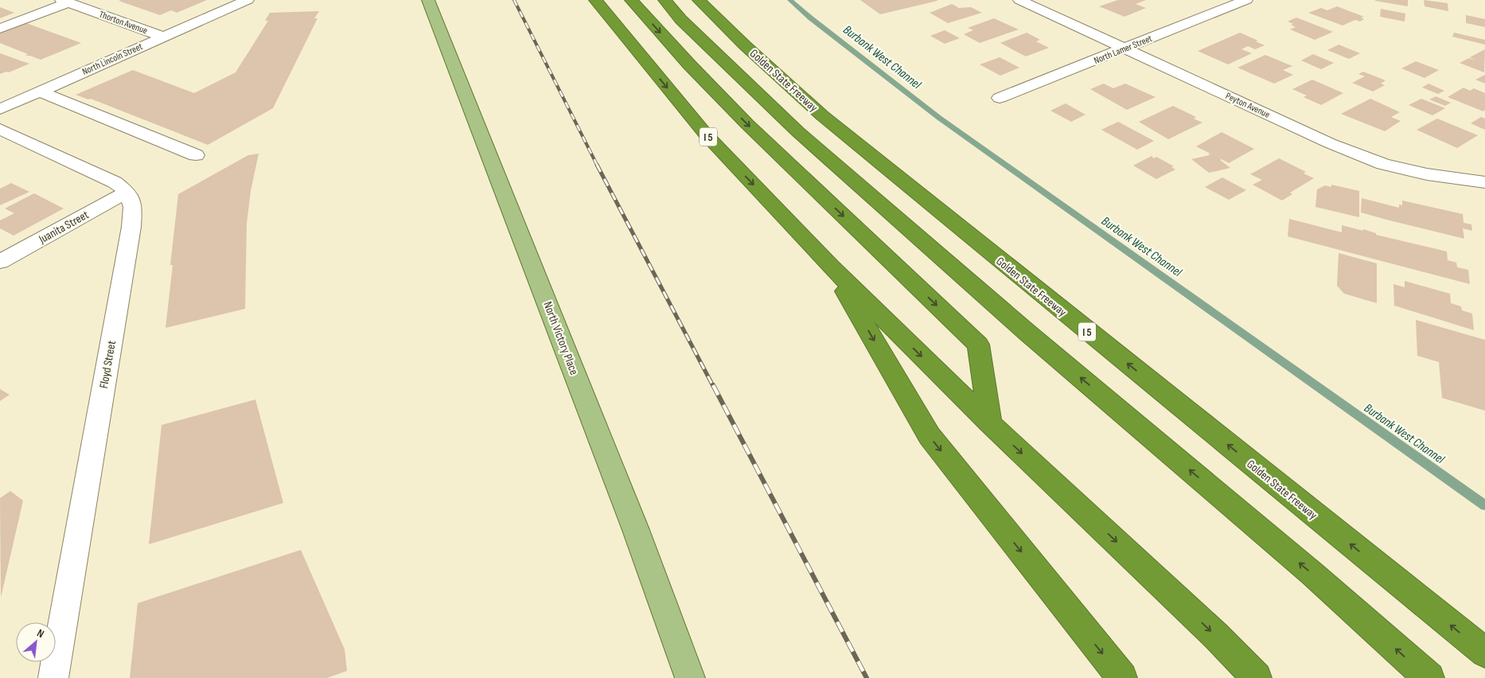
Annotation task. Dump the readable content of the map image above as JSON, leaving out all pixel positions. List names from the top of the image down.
{
  "streets": {
    "highway": ["Golden State Freeway", "I 5"],
    "main road": ["North Victory Place"],
    "street": [
      "Thorton Avenue",
      "North Lamer Street",
      "North Lincoln Street",
      "Peyton Avenue",
      "Juanita Street",
      "Floyd Street"
    ]
  },
  "crossings": [
    ["Thorton Avenue", "North Lincoln Street"],
    ["North Lamer Street", "Peyton Avenue"],
    ["Juanita Street", "Floyd Street"]
  ],
  "water": ["Burbank West Channel"],
  "north": "top right"
}
